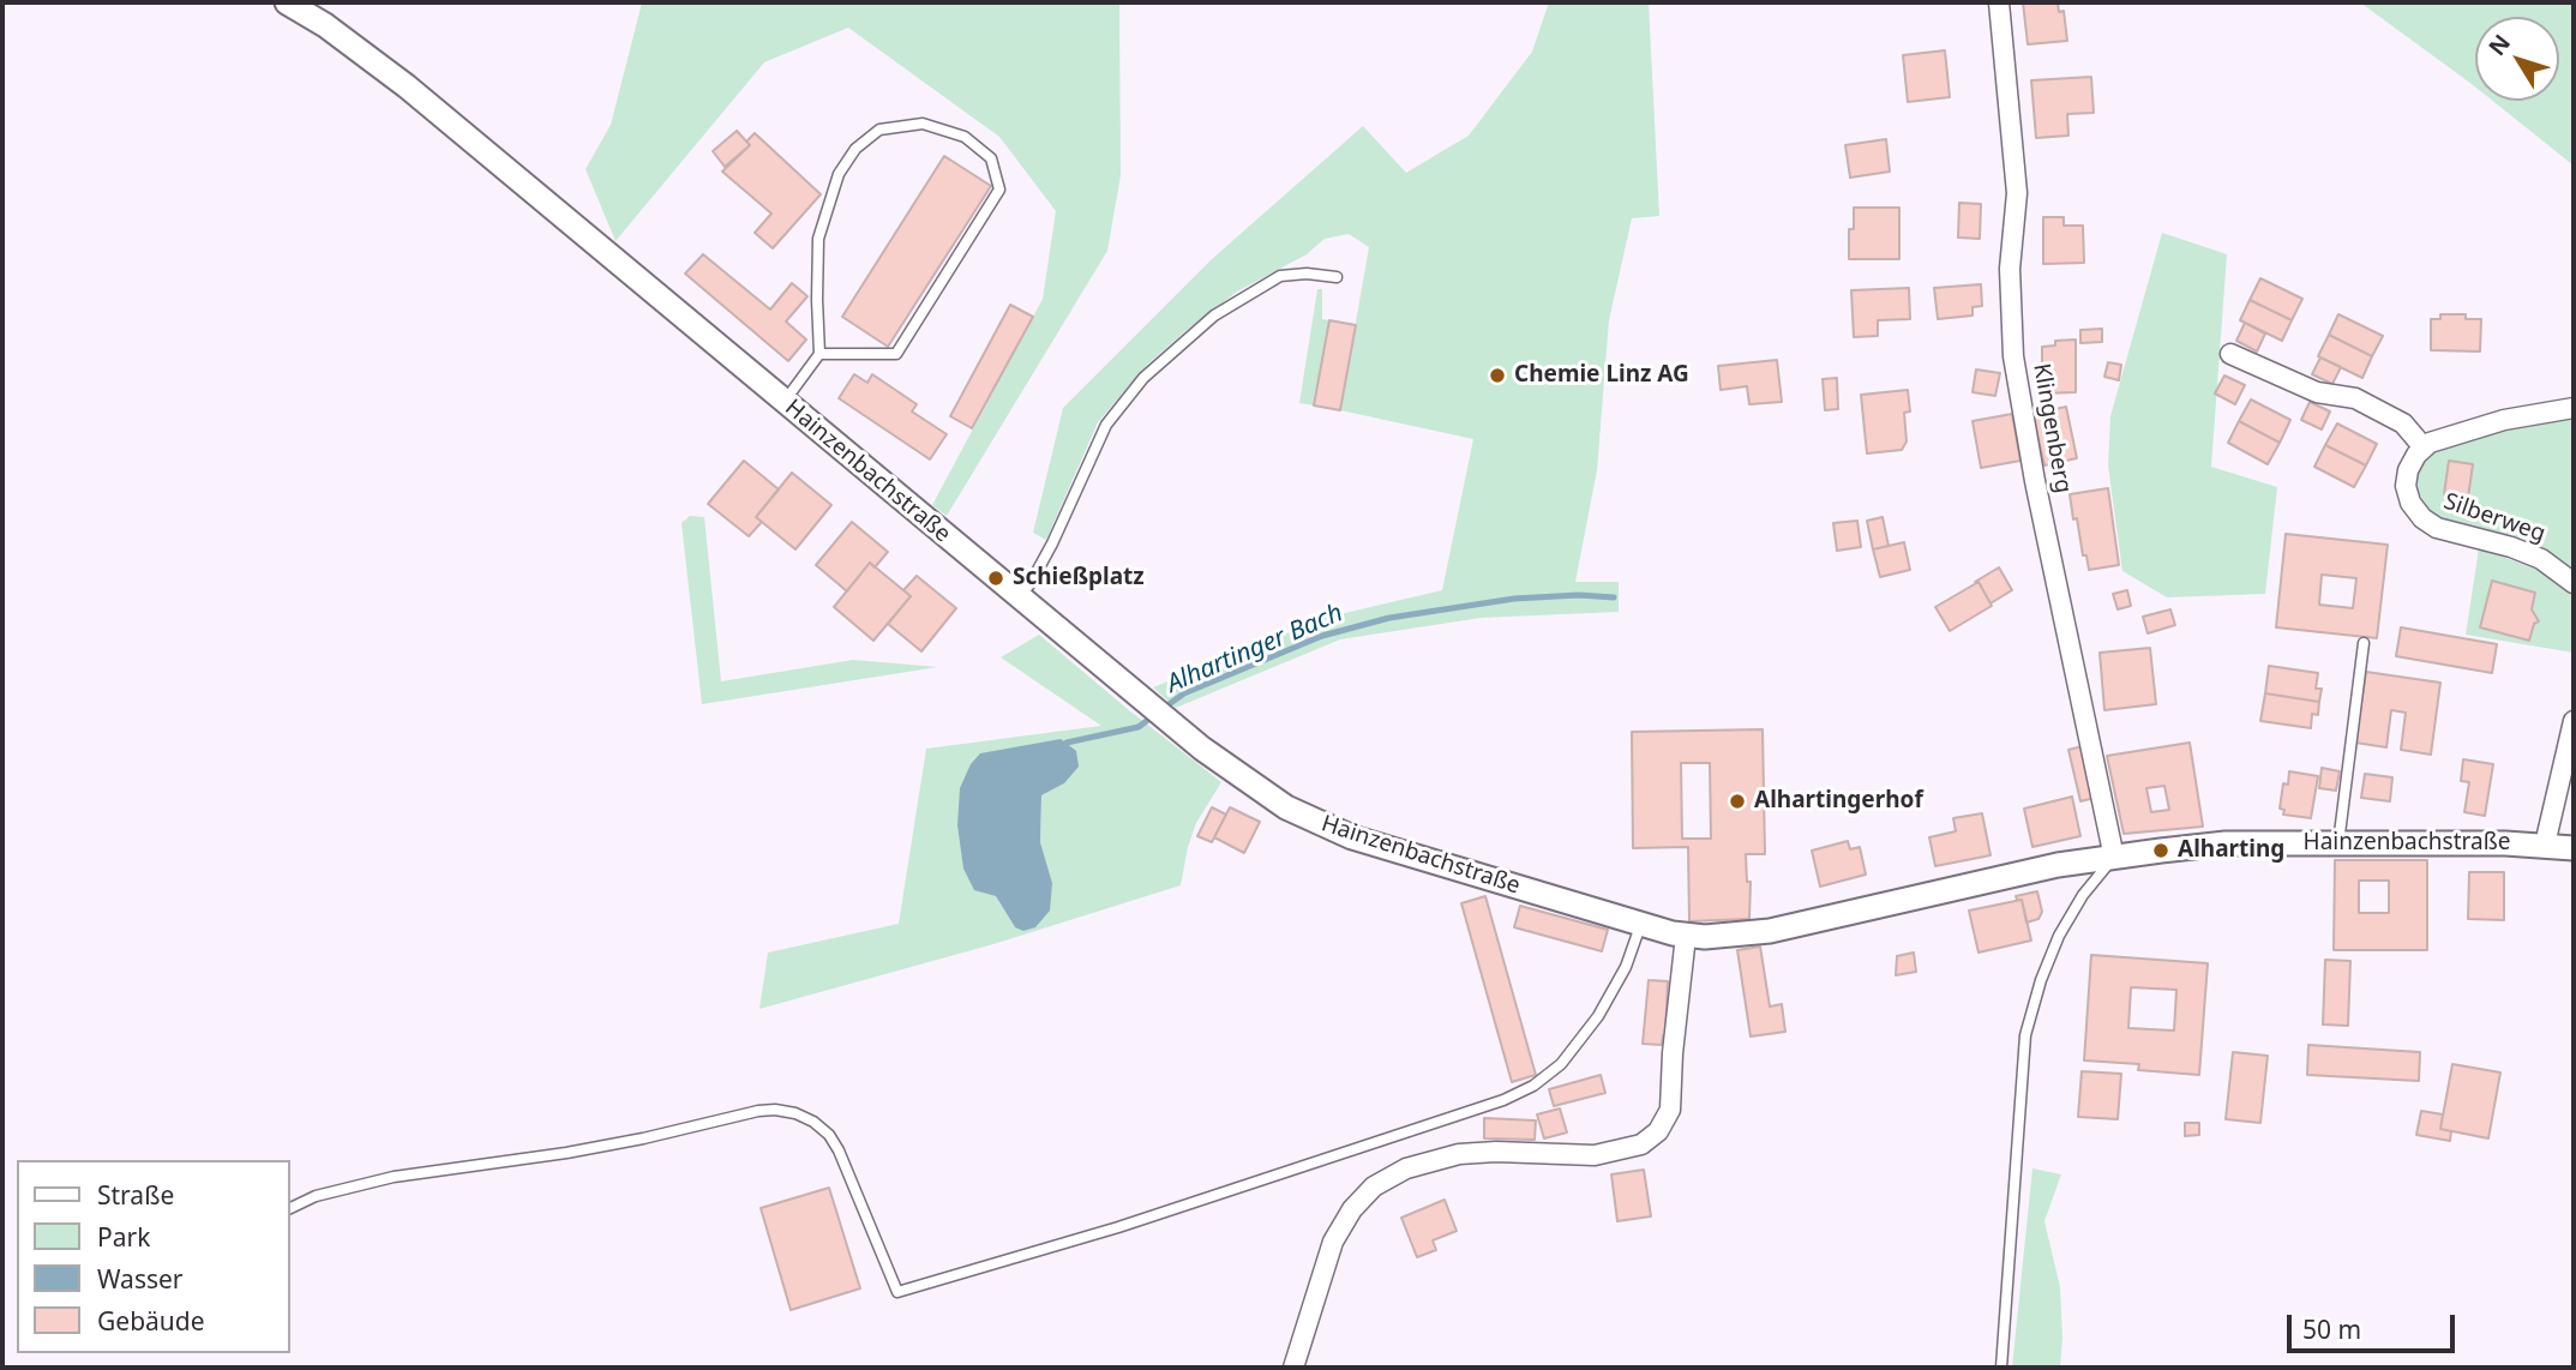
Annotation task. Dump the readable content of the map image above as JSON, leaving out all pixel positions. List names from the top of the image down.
{
  "streets": {
    "street": ["Klingenberg", "Hainzenbachstraße", "Silberweg"]
  },
  "crossings": [
    ["Klingenberg", "Hainzenbachstraße"]
  ],
  "water": ["Alhartinger Bach"],
  "places": [
    "Chemie Linz AG",
    "Schießplatz",
    "Alhartingerhof",
    "Alharting"
  ],
  "legend": [
    "Straße",
    "Park",
    "Wasser",
    "Gebäude"
  ],
  "scale_bar": "50 m",
  "north": "top left"
}
